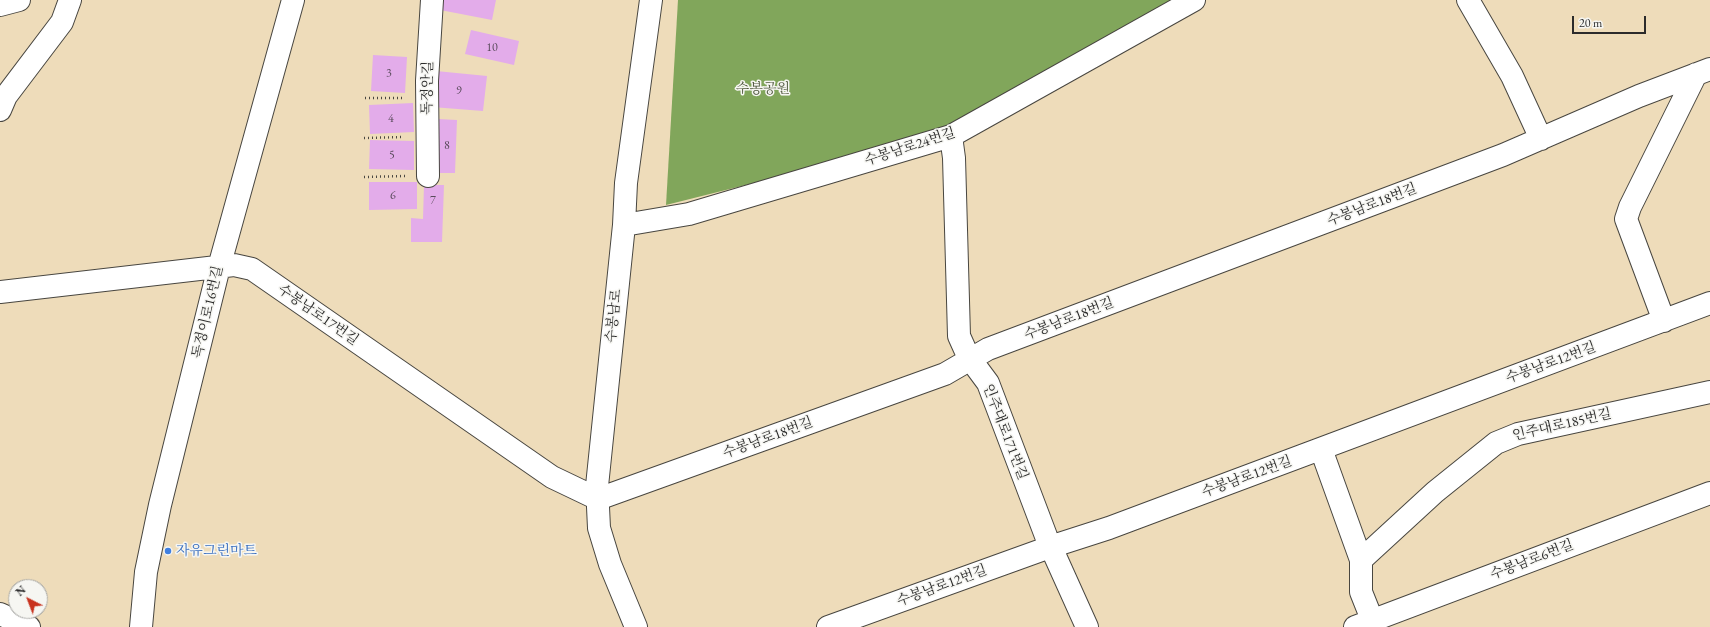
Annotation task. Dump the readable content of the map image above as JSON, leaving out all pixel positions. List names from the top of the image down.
{
  "streets": {
    "street": [
      "독정안길",
      "수봉남로24번길",
      "수봉남로18번길",
      "독정이로16번길",
      "수봉남로17번길",
      "수봉남로",
      "수봉남로12번길",
      "인주대로185번길",
      "인주대로171번길",
      "수봉남로6번길"
    ]
  },
  "crossings": [
    ["수봉남로24번길", "수봉남로"],
    ["수봉남로24번길", "인주대로171번길"],
    ["수봉남로18번길", "수봉남로17번길"],
    ["수봉남로18번길", "수봉남로"],
    ["수봉남로18번길", "인주대로171번길"],
    ["독정이로16번길", "수봉남로17번길"],
    ["수봉남로17번길", "수봉남로"],
    ["수봉남로12번길", "인주대로171번길"]
  ],
  "parks": ["수봉공원"],
  "places": ["자유그린마트"],
  "house_numbers": [
    "10",
    "3",
    "9",
    "4",
    "8",
    "5",
    "6",
    "7"
  ],
  "scale_bar": "20 m",
  "north": "top left"
}
